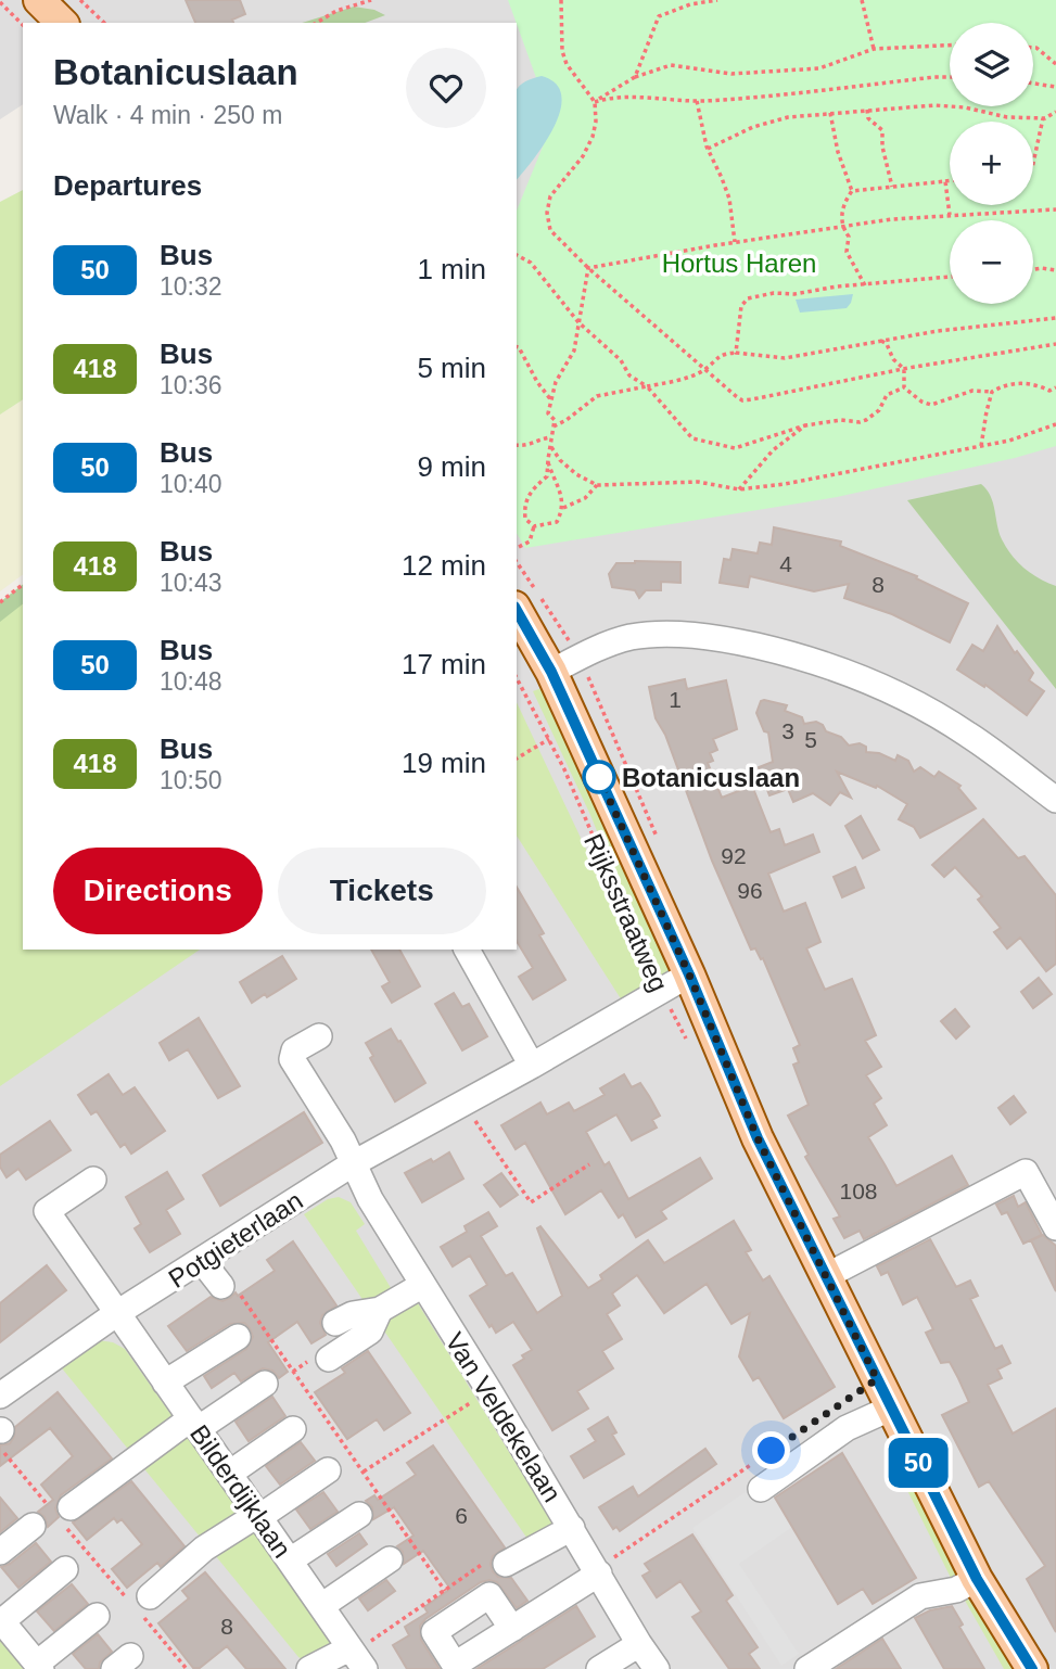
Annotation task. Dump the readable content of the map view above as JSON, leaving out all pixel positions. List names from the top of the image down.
{
  "streets": {
    "main road": ["Rijksstraatweg"],
    "street": ["Potgieterlaan", "Van Veldekelaan", "Bilderdijklaan"]
  },
  "crossings": [
    ["Rijksstraatweg", "Potgieterlaan"],
    ["Potgieterlaan", "Van Veldekelaan"],
    ["Potgieterlaan", "Bilderdijklaan"]
  ],
  "parks": ["Hortus Haren"],
  "places": ["Botanicuslaan"],
  "lines": ["bus line 50"],
  "house_numbers": [
    "4",
    "8",
    "1",
    "3",
    "5",
    "92",
    "96",
    "108",
    "6",
    "8"
  ],
  "page": {
    "on_map": "50",
    "map_buttons": ["+", "−"],
    "heading": [
      ["Botanicuslaan", "Walk · 4 min · 250 m"],
      "Departures"
    ],
    "list": [
      {
        "mark": "50",
        "name": "Bus",
        "note": "10:32",
        "value": "1 min"
      },
      {
        "mark": "418",
        "name": "Bus",
        "note": "10:36",
        "value": "5 min"
      },
      {
        "mark": "50",
        "name": "Bus",
        "note": "10:40",
        "value": "9 min"
      },
      {
        "mark": "418",
        "name": "Bus",
        "note": "10:43",
        "value": "12 min"
      },
      {
        "mark": "50",
        "name": "Bus",
        "note": "10:48",
        "value": "17 min"
      },
      {
        "mark": "418",
        "name": "Bus",
        "note": "10:50",
        "value": "19 min"
      }
    ],
    "buttons": ["Directions", "Tickets"]
  }
}
